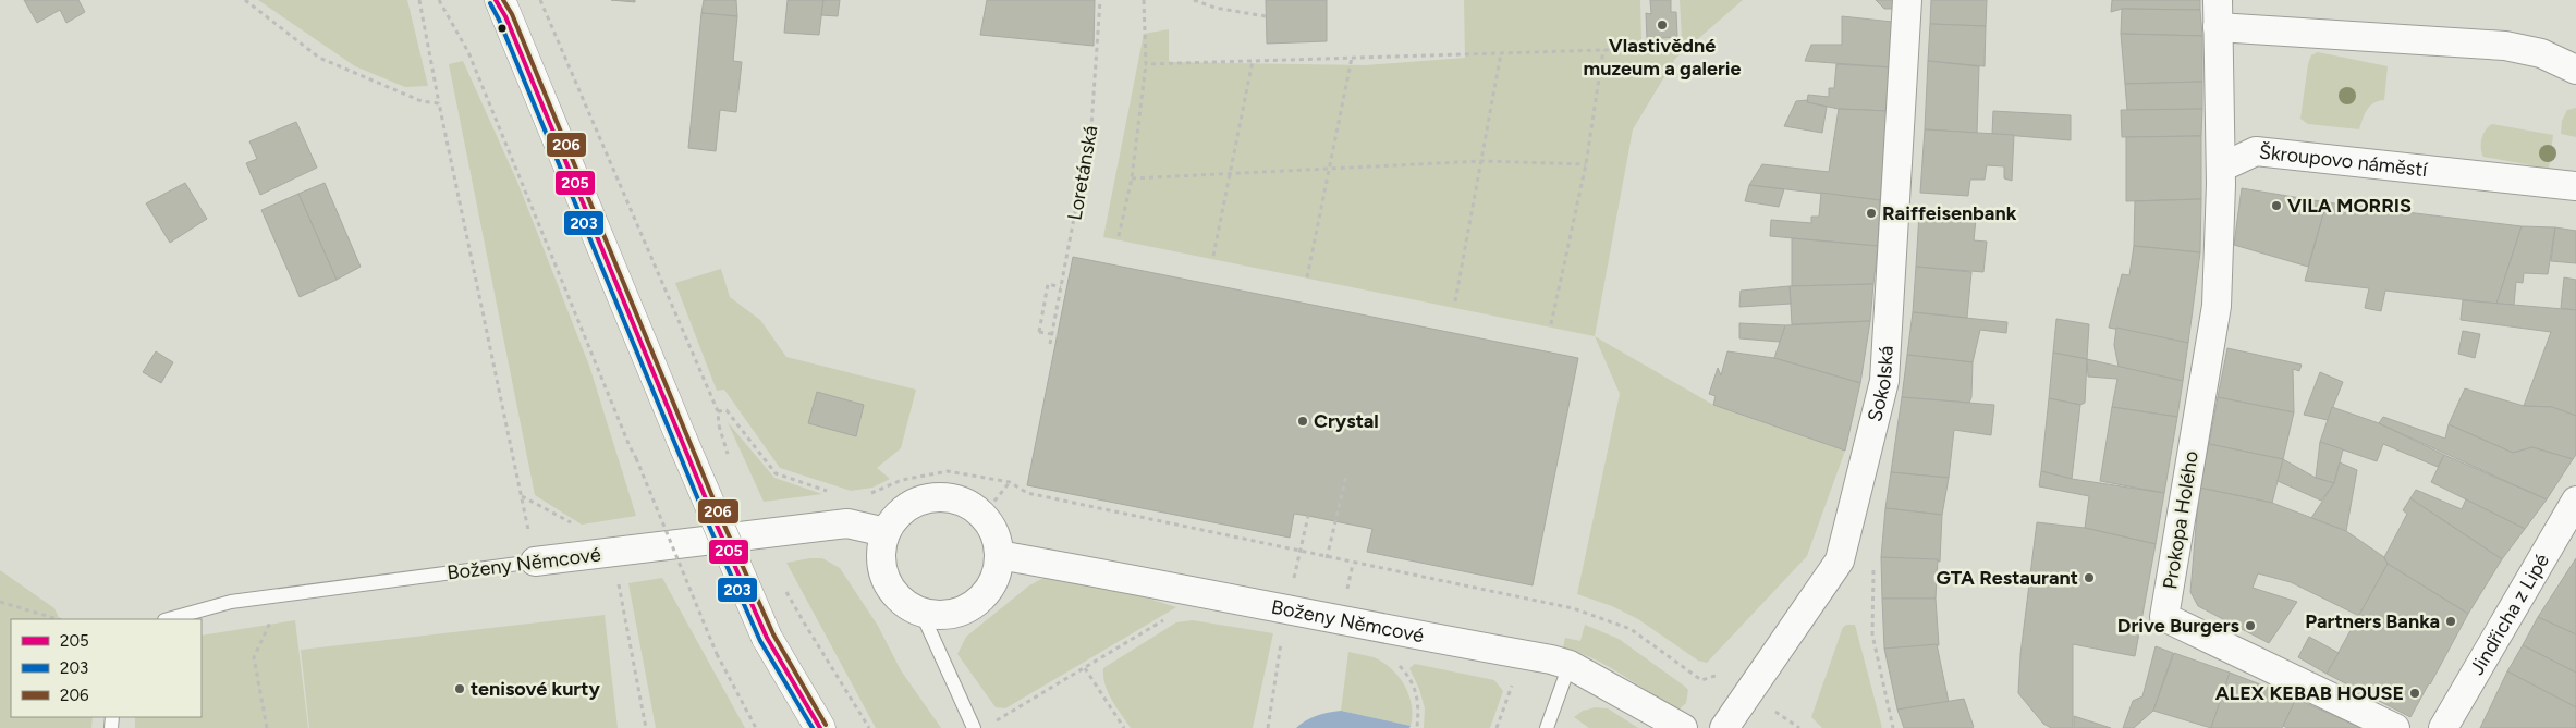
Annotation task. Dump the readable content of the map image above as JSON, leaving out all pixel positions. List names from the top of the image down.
{
  "streets": {
    "street": [
      "Škroupovo náměstí",
      "Sokolská",
      "Prokopa Holého",
      "Boženy Němcové",
      "Jindřicha z Lipé"
    ],
    "path": ["Loretánská"]
  },
  "crossings": [
    ["Škroupovo náměstí", "Prokopa Holého"]
  ],
  "places": [
    "Vlastivědné muzeum a galerie",
    "VILA MORRIS",
    "Raiffeisenbank",
    "Crystal",
    "GTA Restaurant",
    "Partners Banka",
    "Drive Burgers",
    "tenisové kurty",
    "ALEX KEBAB HOUSE"
  ],
  "lines": ["transit line 205", "transit line 206", "transit line 203"],
  "legend": ["205", "203", "206"]
}
